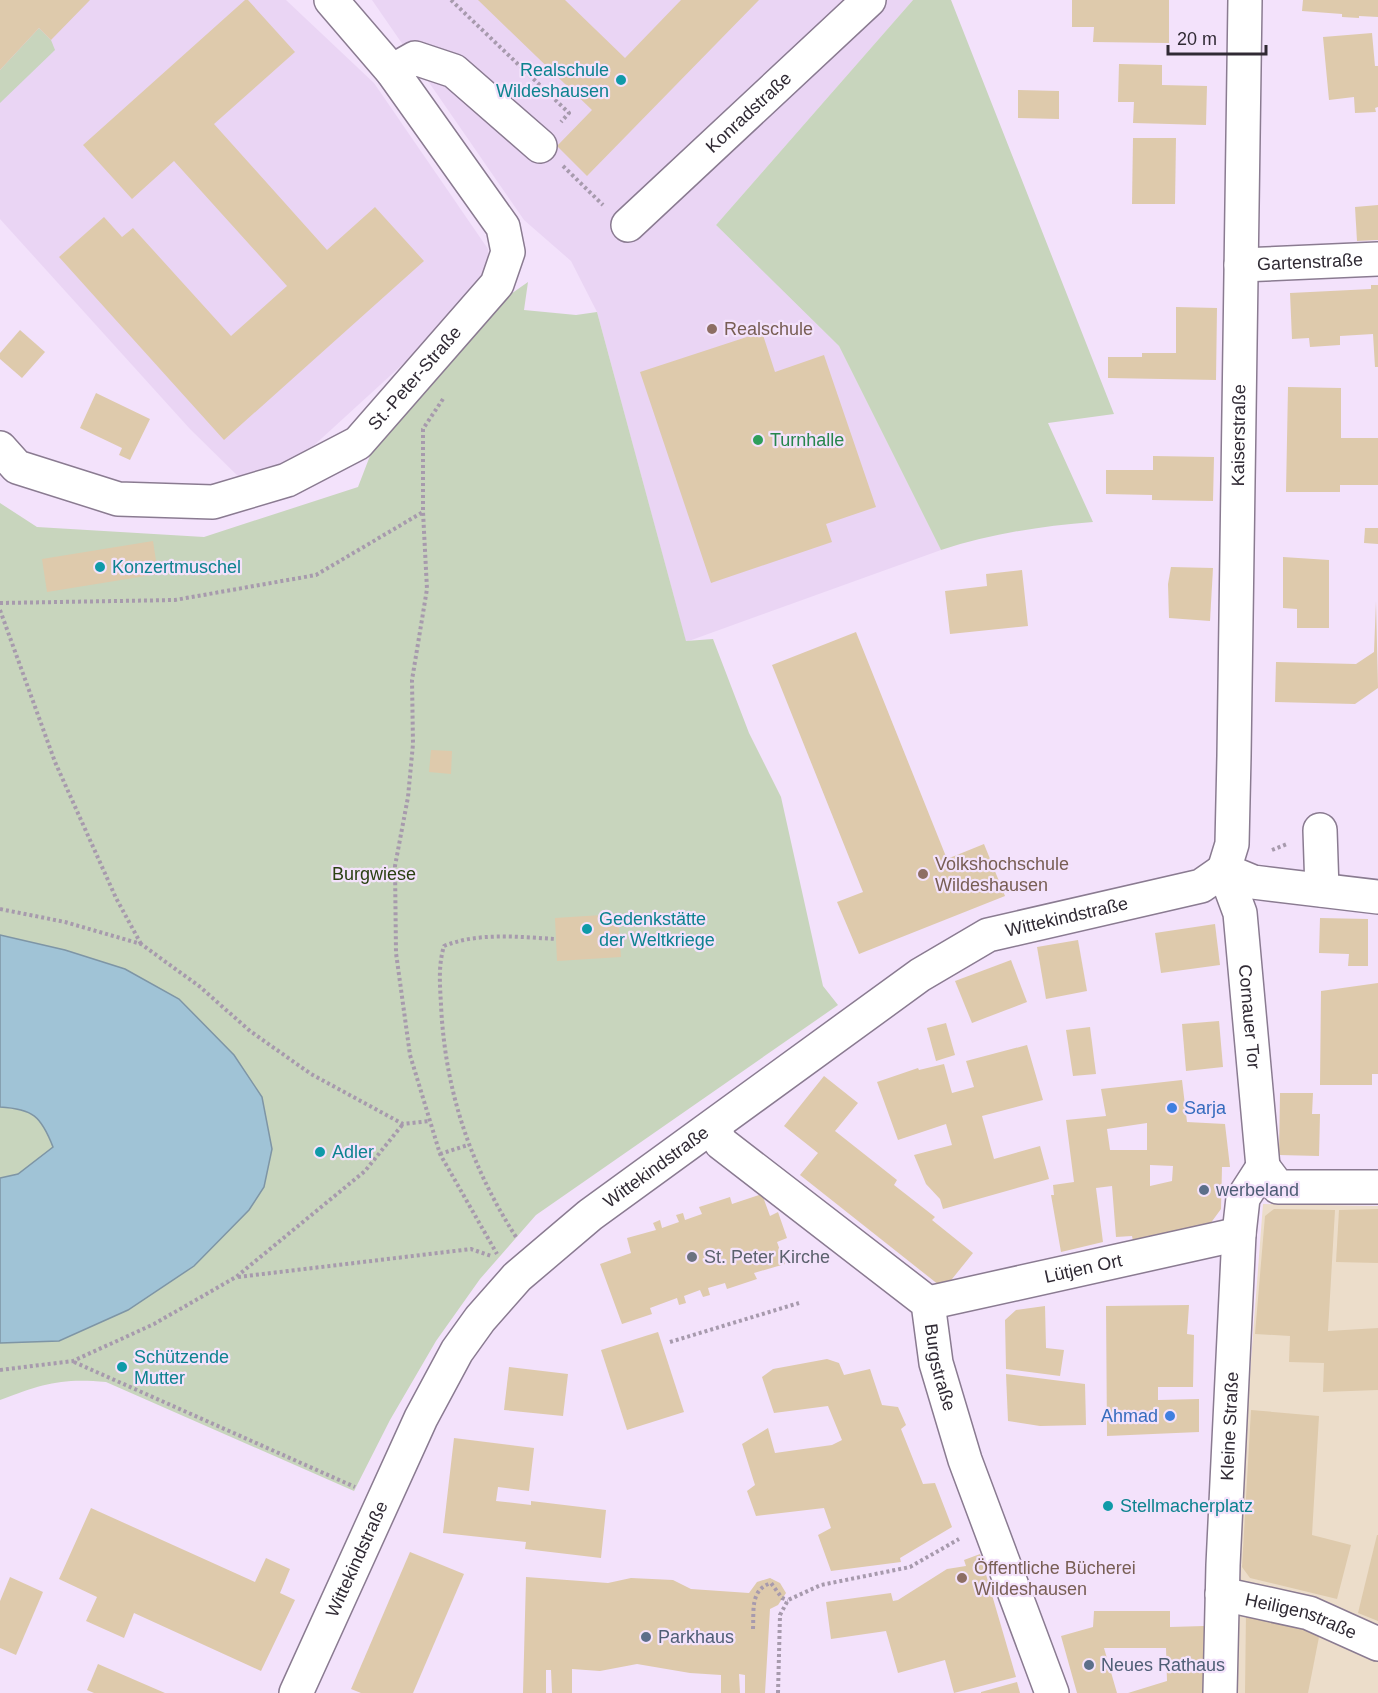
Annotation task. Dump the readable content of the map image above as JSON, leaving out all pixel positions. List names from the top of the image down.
{
  "streets": {
    "street": [
      "Konradstraße",
      "Gartenstraße",
      "St.-Peter-Straße",
      "Kaiserstraße",
      "Wittekindstraße",
      "Cornauer Tor",
      "Lütjen Ort",
      "Burgstraße",
      "Kleine Straße",
      "Heiligenstraße"
    ]
  },
  "crossings": [
    ["Gartenstraße", "Kaiserstraße"],
    ["Kaiserstraße", "Wittekindstraße"],
    ["Kaiserstraße", "Cornauer Tor"],
    ["Wittekindstraße", "Cornauer Tor"],
    ["Wittekindstraße", "Burgstraße"],
    ["Cornauer Tor", "Kleine Straße"],
    ["Lütjen Ort", "Burgstraße"],
    ["Lütjen Ort", "Kleine Straße"],
    ["Kleine Straße", "Heiligenstraße"]
  ],
  "parks": ["Burgwiese"],
  "places": [
    "Realschule Wildeshausen",
    "Realschule",
    "Turnhalle",
    "Konzertmuschel",
    "Volkshochschule Wildeshausen",
    "Gedenkstätte der Weltkriege",
    "Sarja",
    "Adler",
    "werbeland",
    "St. Peter Kirche",
    "Schützende Mutter",
    "Ahmad",
    "Stellmacherplatz",
    "Öffentliche Bücherei Wildeshausen",
    "Parkhaus",
    "Neues Rathaus"
  ],
  "scale_bar": "20 m"
}
